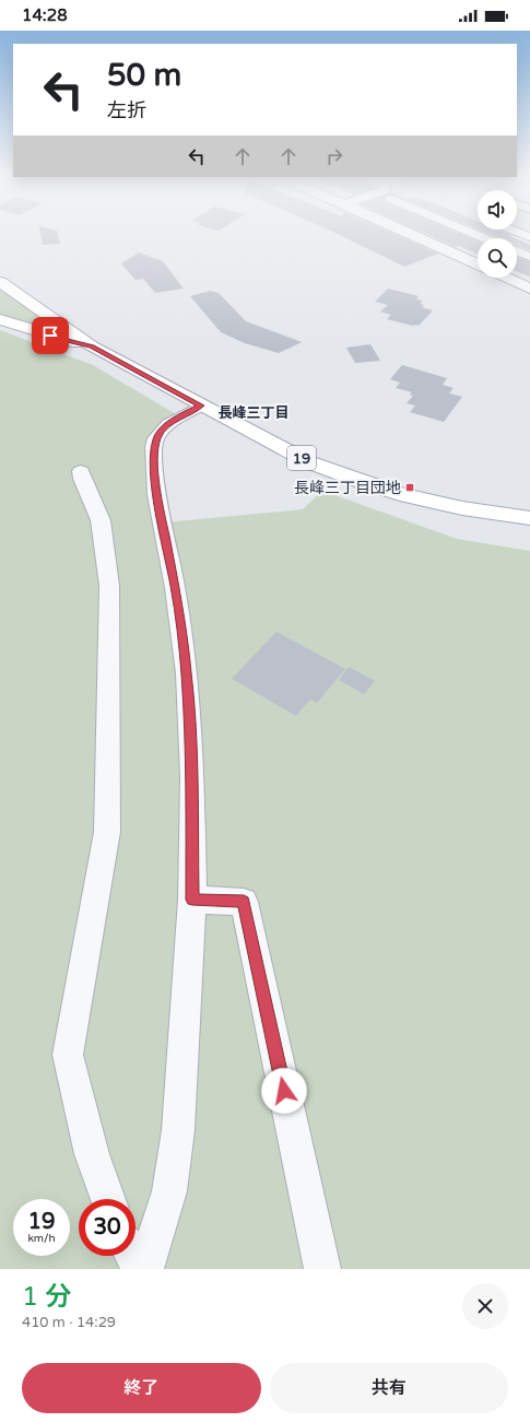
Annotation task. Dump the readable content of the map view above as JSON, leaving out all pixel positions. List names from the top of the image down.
{
  "streets": {
    "main road": ["19"]
  },
  "districts": ["長峰三丁目"],
  "places": {
    "transit": ["長峰三丁目団地"]
  },
  "page": {
    "status": "14:28",
    "turn": ["50 m", "左折"],
    "speed": "19 km/h",
    "limit": "30",
    "heading": ["1 分", "410 m · 14:29"],
    "buttons": ["終了", "共有"]
  }
}
